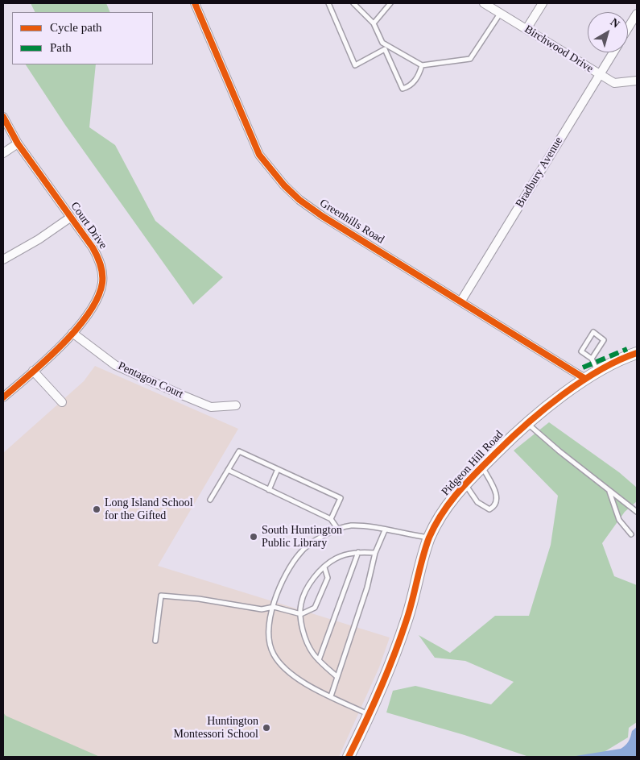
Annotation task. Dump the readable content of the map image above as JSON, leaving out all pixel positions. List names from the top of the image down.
{
  "streets": {
    "street": [
      "Birchwood Drive",
      "Bradbury Avenue",
      "Greenhills Road",
      "Court Drive",
      "Pentagon Court",
      "Pidgeon Hill Road"
    ]
  },
  "crossings": [
    ["Birchwood Drive", "Bradbury Avenue"],
    ["Bradbury Avenue", "Greenhills Road"],
    ["Greenhills Road", "Pidgeon Hill Road"],
    ["Court Drive", "Pentagon Court"]
  ],
  "places": ["Long Island School for the Gifted", "South Huntington Public Library", "Huntington Montessori School"],
  "legend": ["Cycle path", "Path"],
  "north": "top right"
}
